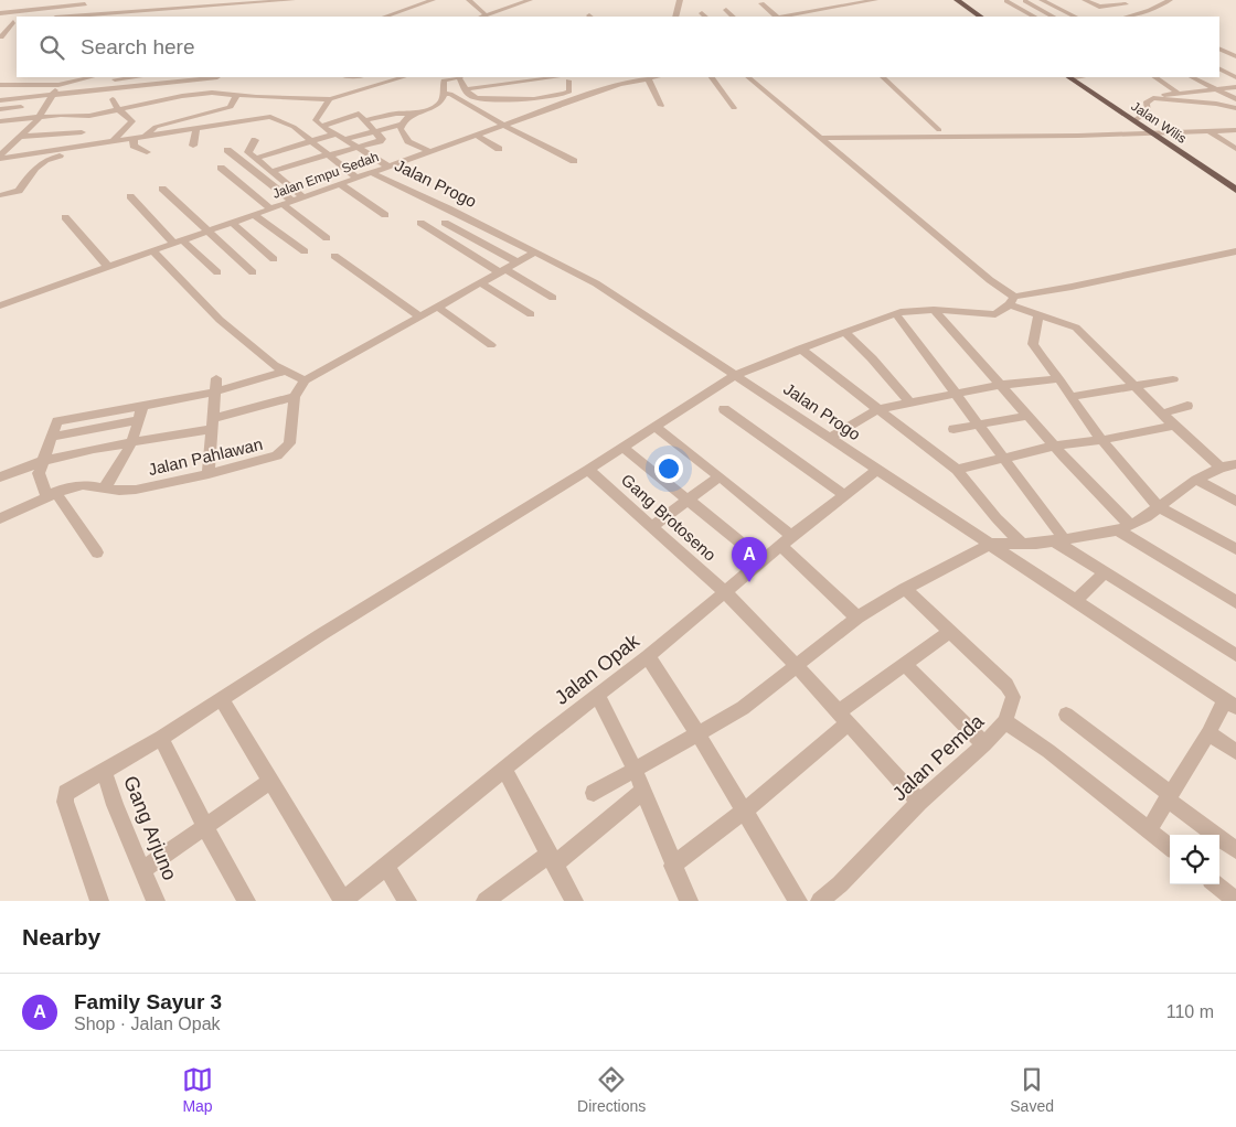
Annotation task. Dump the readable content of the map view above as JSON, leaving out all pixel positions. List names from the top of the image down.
{
  "streets": {
    "main road": ["Jalan Wilis"],
    "street": [
      "Jalan Empu Sedah",
      "Jalan Progo",
      "Jalan Pahlawan",
      "Gang Brotoseno",
      "Jalan Opak",
      "Jalan Pemda",
      "Gang Arjuno"
    ]
  },
  "crossings": [
    ["Jalan Empu Sedah", "Jalan Progo"],
    ["Jalan Progo", "Jalan Opak"],
    ["Gang Brotoseno", "Jalan Opak"],
    ["Gang Brotoseno", "Jalan Pemda"]
  ],
  "page": {
    "search": "Search here",
    "pins": "A",
    "heading": "Nearby",
    "list": [
      {
        "mark": "A",
        "name": "Family Sayur 3",
        "note": "Shop · Jalan Opak",
        "value": "110 m"
      }
    ],
    "nav": ["Map", "Directions", "Saved"]
  }
}
